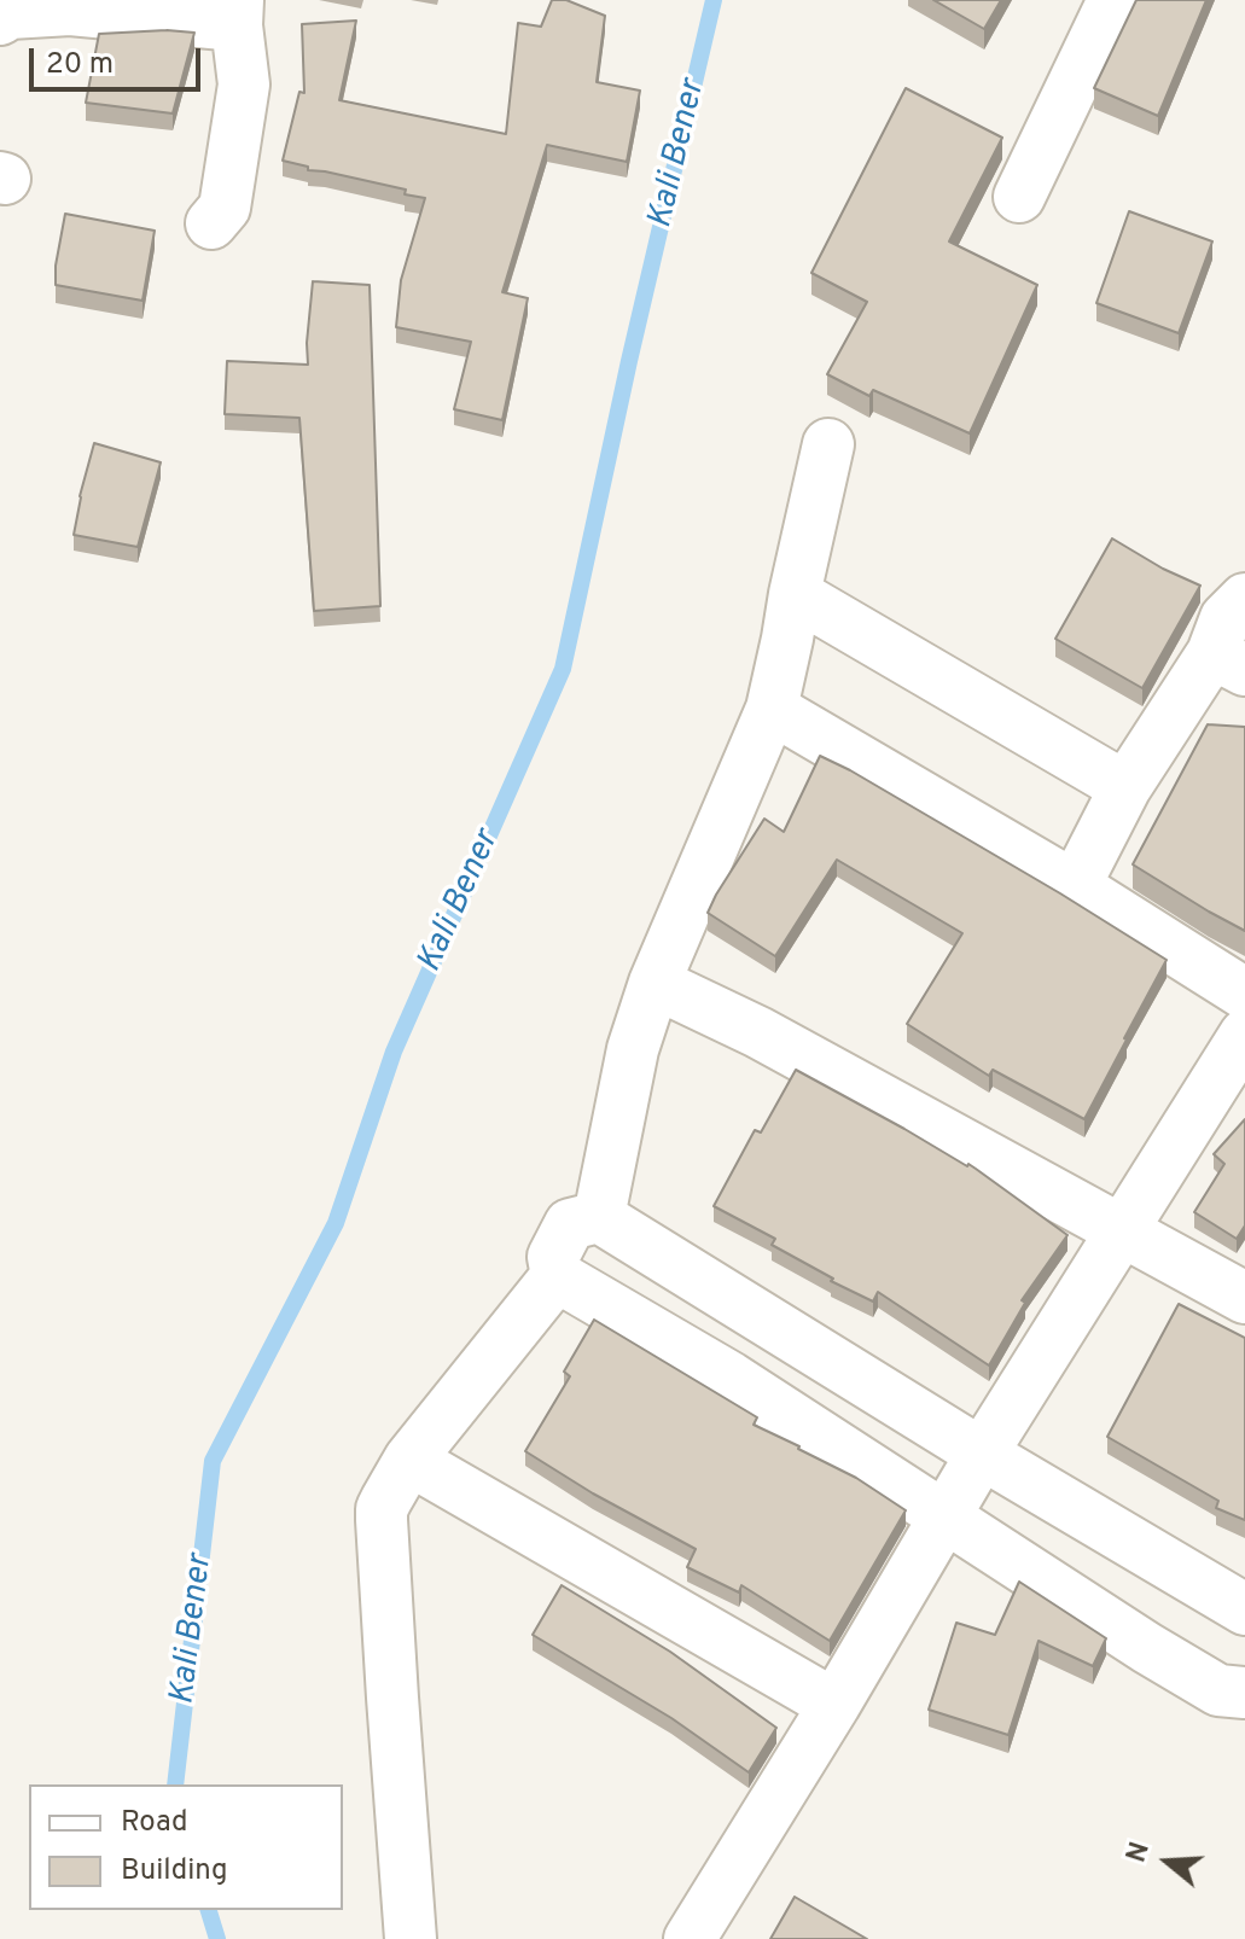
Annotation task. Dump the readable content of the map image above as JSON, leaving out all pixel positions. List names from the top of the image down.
{
  "water": ["Kali Bener"],
  "legend": ["Road", "Building"],
  "scale_bar": "20 m",
  "north": "left"
}
